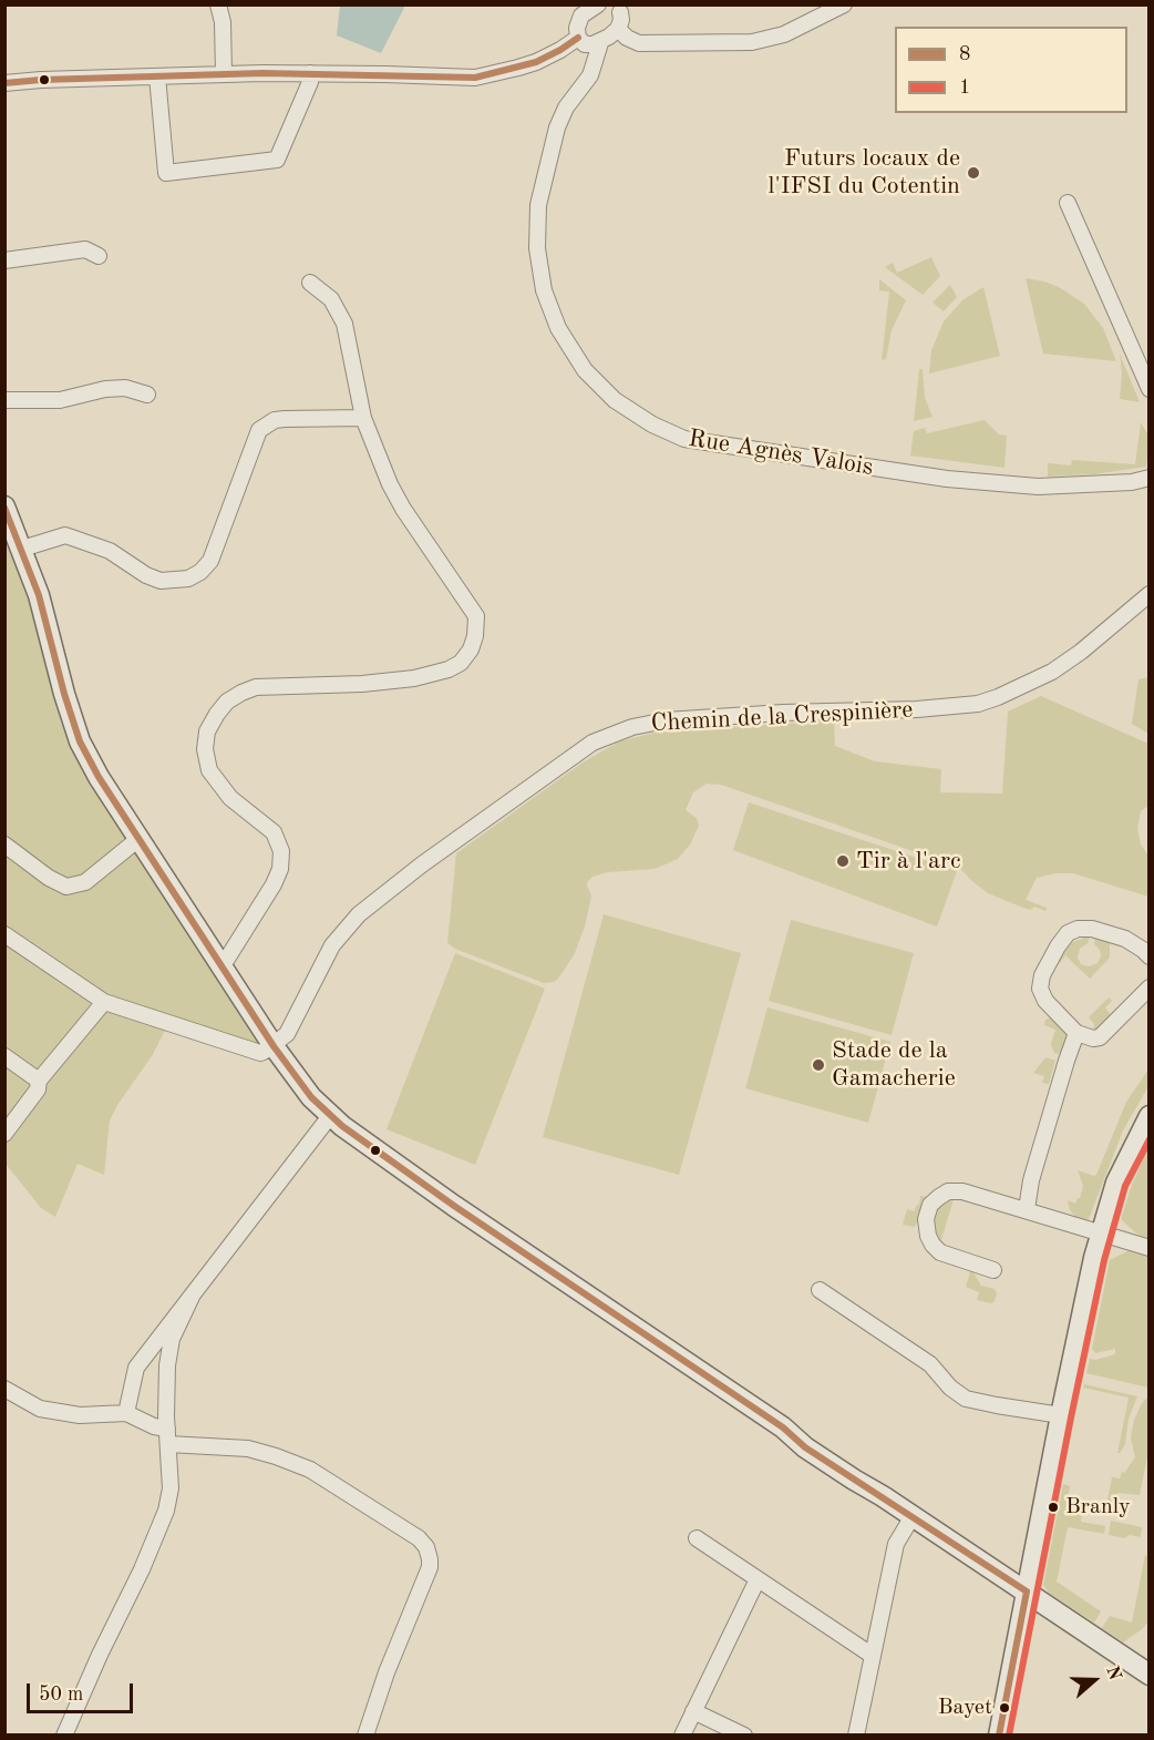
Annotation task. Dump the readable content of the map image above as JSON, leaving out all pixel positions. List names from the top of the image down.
{
  "streets": {
    "street": ["Rue Agnès Valois", "Chemin de la Crespinière"]
  },
  "places": [
    "Futurs locaux de l'IFSI du Cotentin",
    "Tir à l'arc",
    "Stade de la Gamacherie",
    "Branly",
    "Bayet"
  ],
  "lines": ["transit line 8", "transit line 1"],
  "legend": ["8", "1"],
  "scale_bar": "50 m",
  "north": "right"
}
